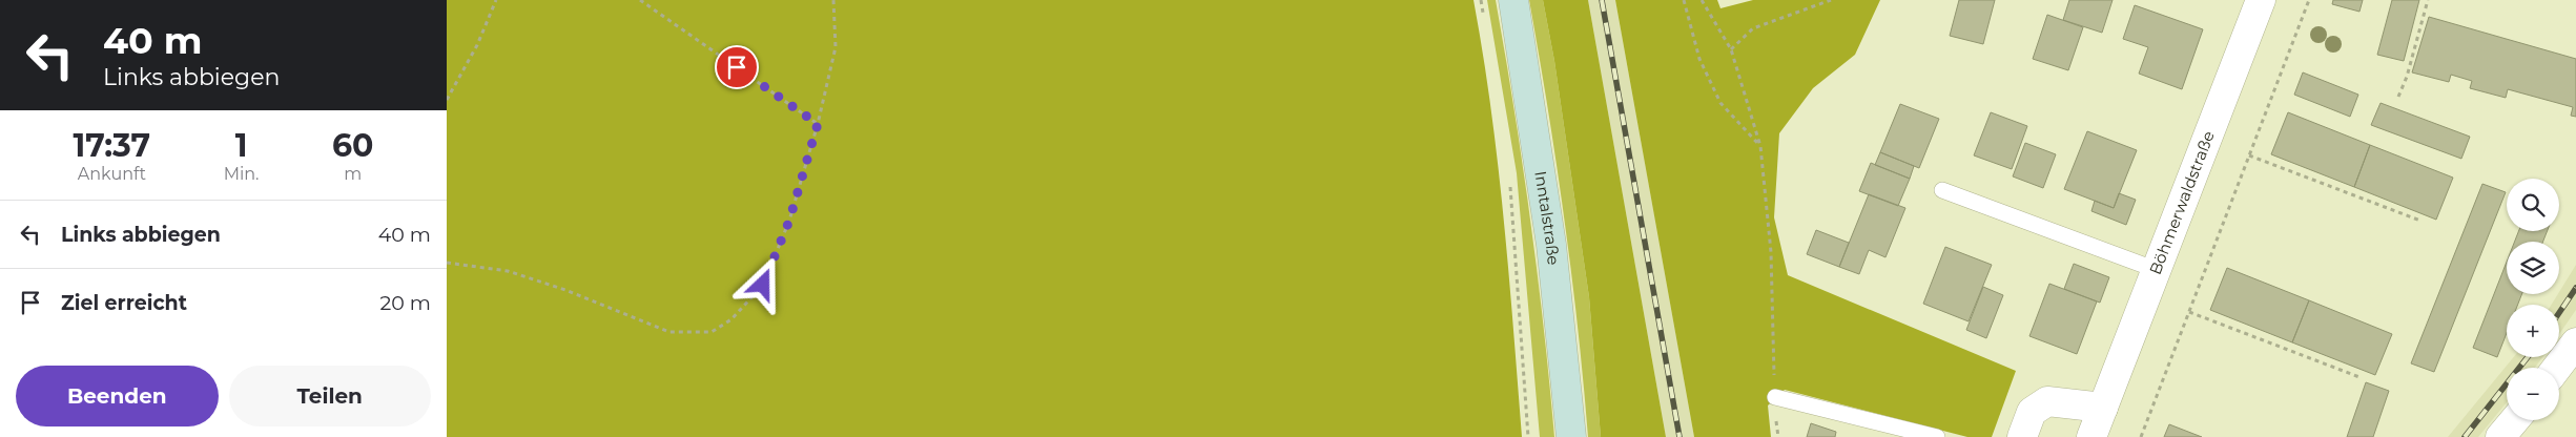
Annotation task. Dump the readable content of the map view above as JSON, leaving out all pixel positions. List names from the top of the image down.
{
  "streets": {
    "main road": ["Inntalstraße"],
    "street": ["Böhmerwaldstraße"]
  },
  "page": {
    "turn": ["40 m", "Links abbiegen"],
    "eta": [
      "17:37",
      "Ankunft",
      "1",
      "Min.",
      "60",
      "m"
    ],
    "map_buttons": ["+", "−"],
    "list": [
      {
        "name": "Links abbiegen",
        "value": "40 m"
      },
      {
        "name": "Ziel erreicht",
        "value": "20 m"
      }
    ],
    "buttons": ["Beenden", "Teilen"]
  }
}
